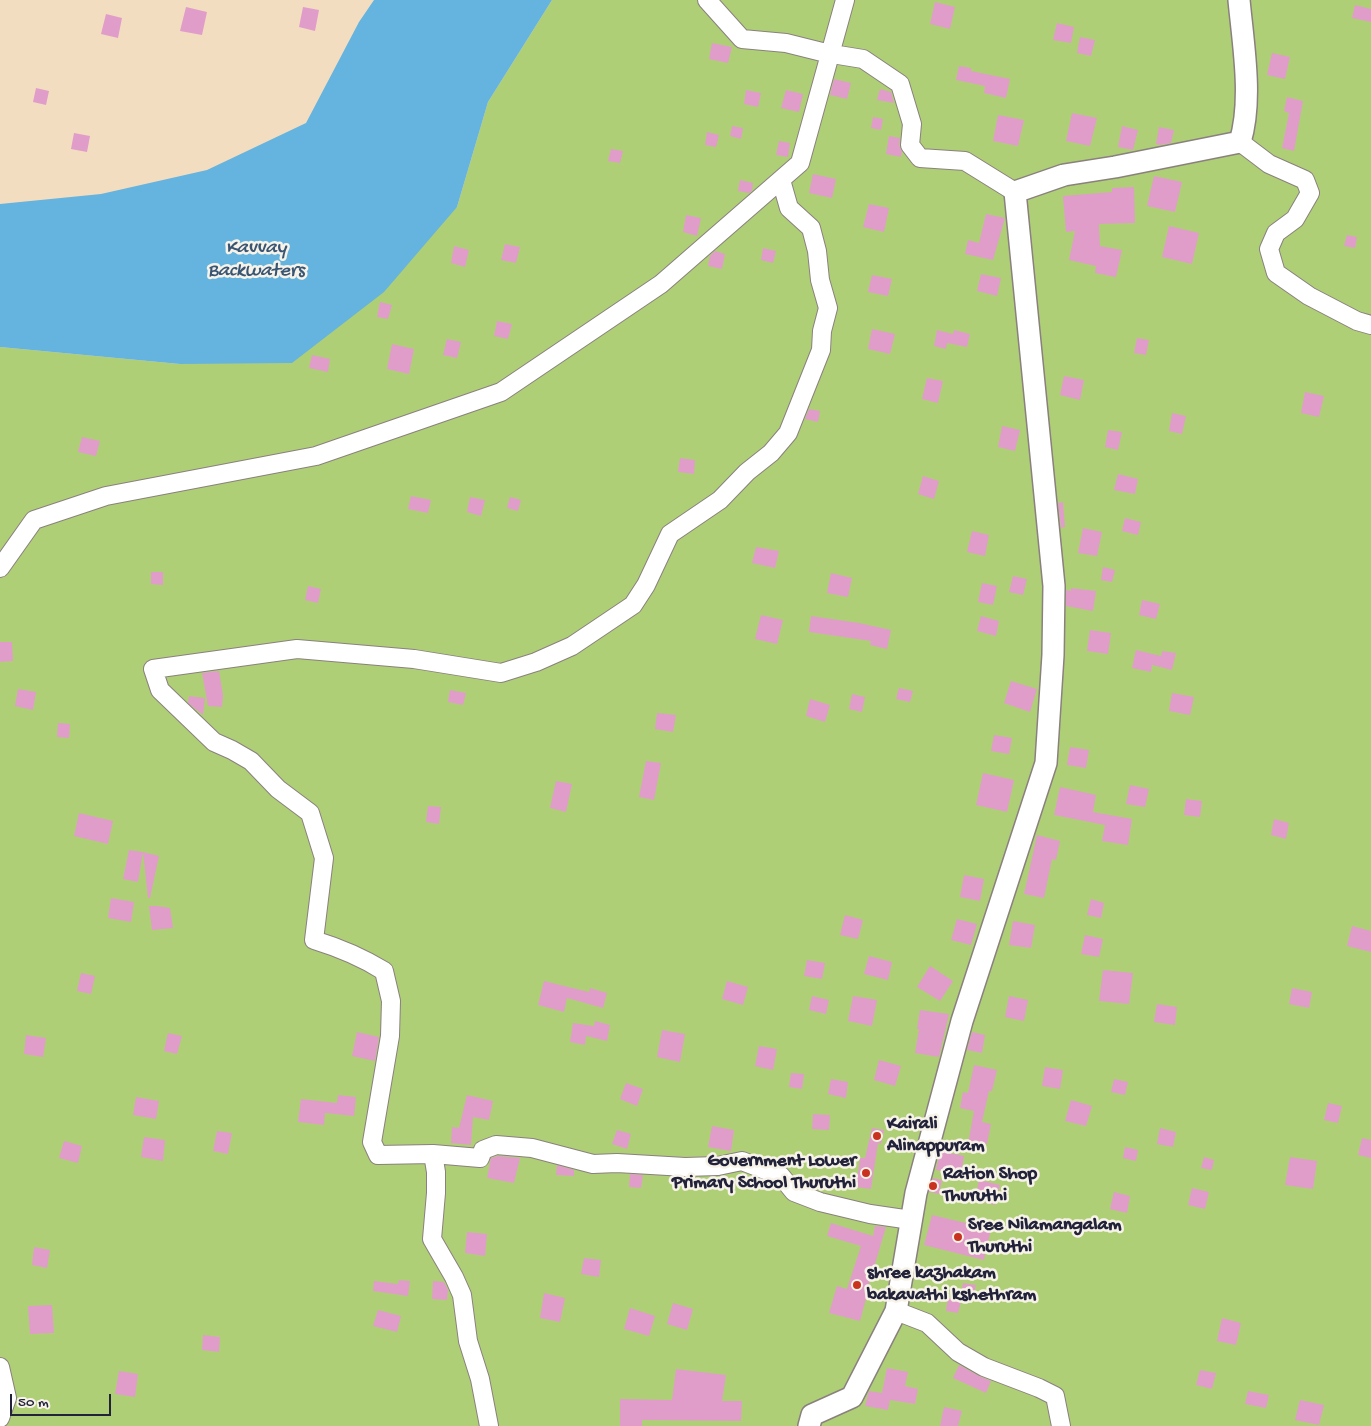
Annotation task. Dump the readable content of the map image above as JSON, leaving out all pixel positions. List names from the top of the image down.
{
  "water": ["Kavvay Backwaters"],
  "places": [
    "Kairali Alinappuram",
    "Government Lower Primary School Thuruthi",
    "Ration Shop Thuruthi",
    "Sree Nilamangalam Thuruthi",
    "shree kazhakam bakavathi kshethram"
  ],
  "scale_bar": "50 m"
}
